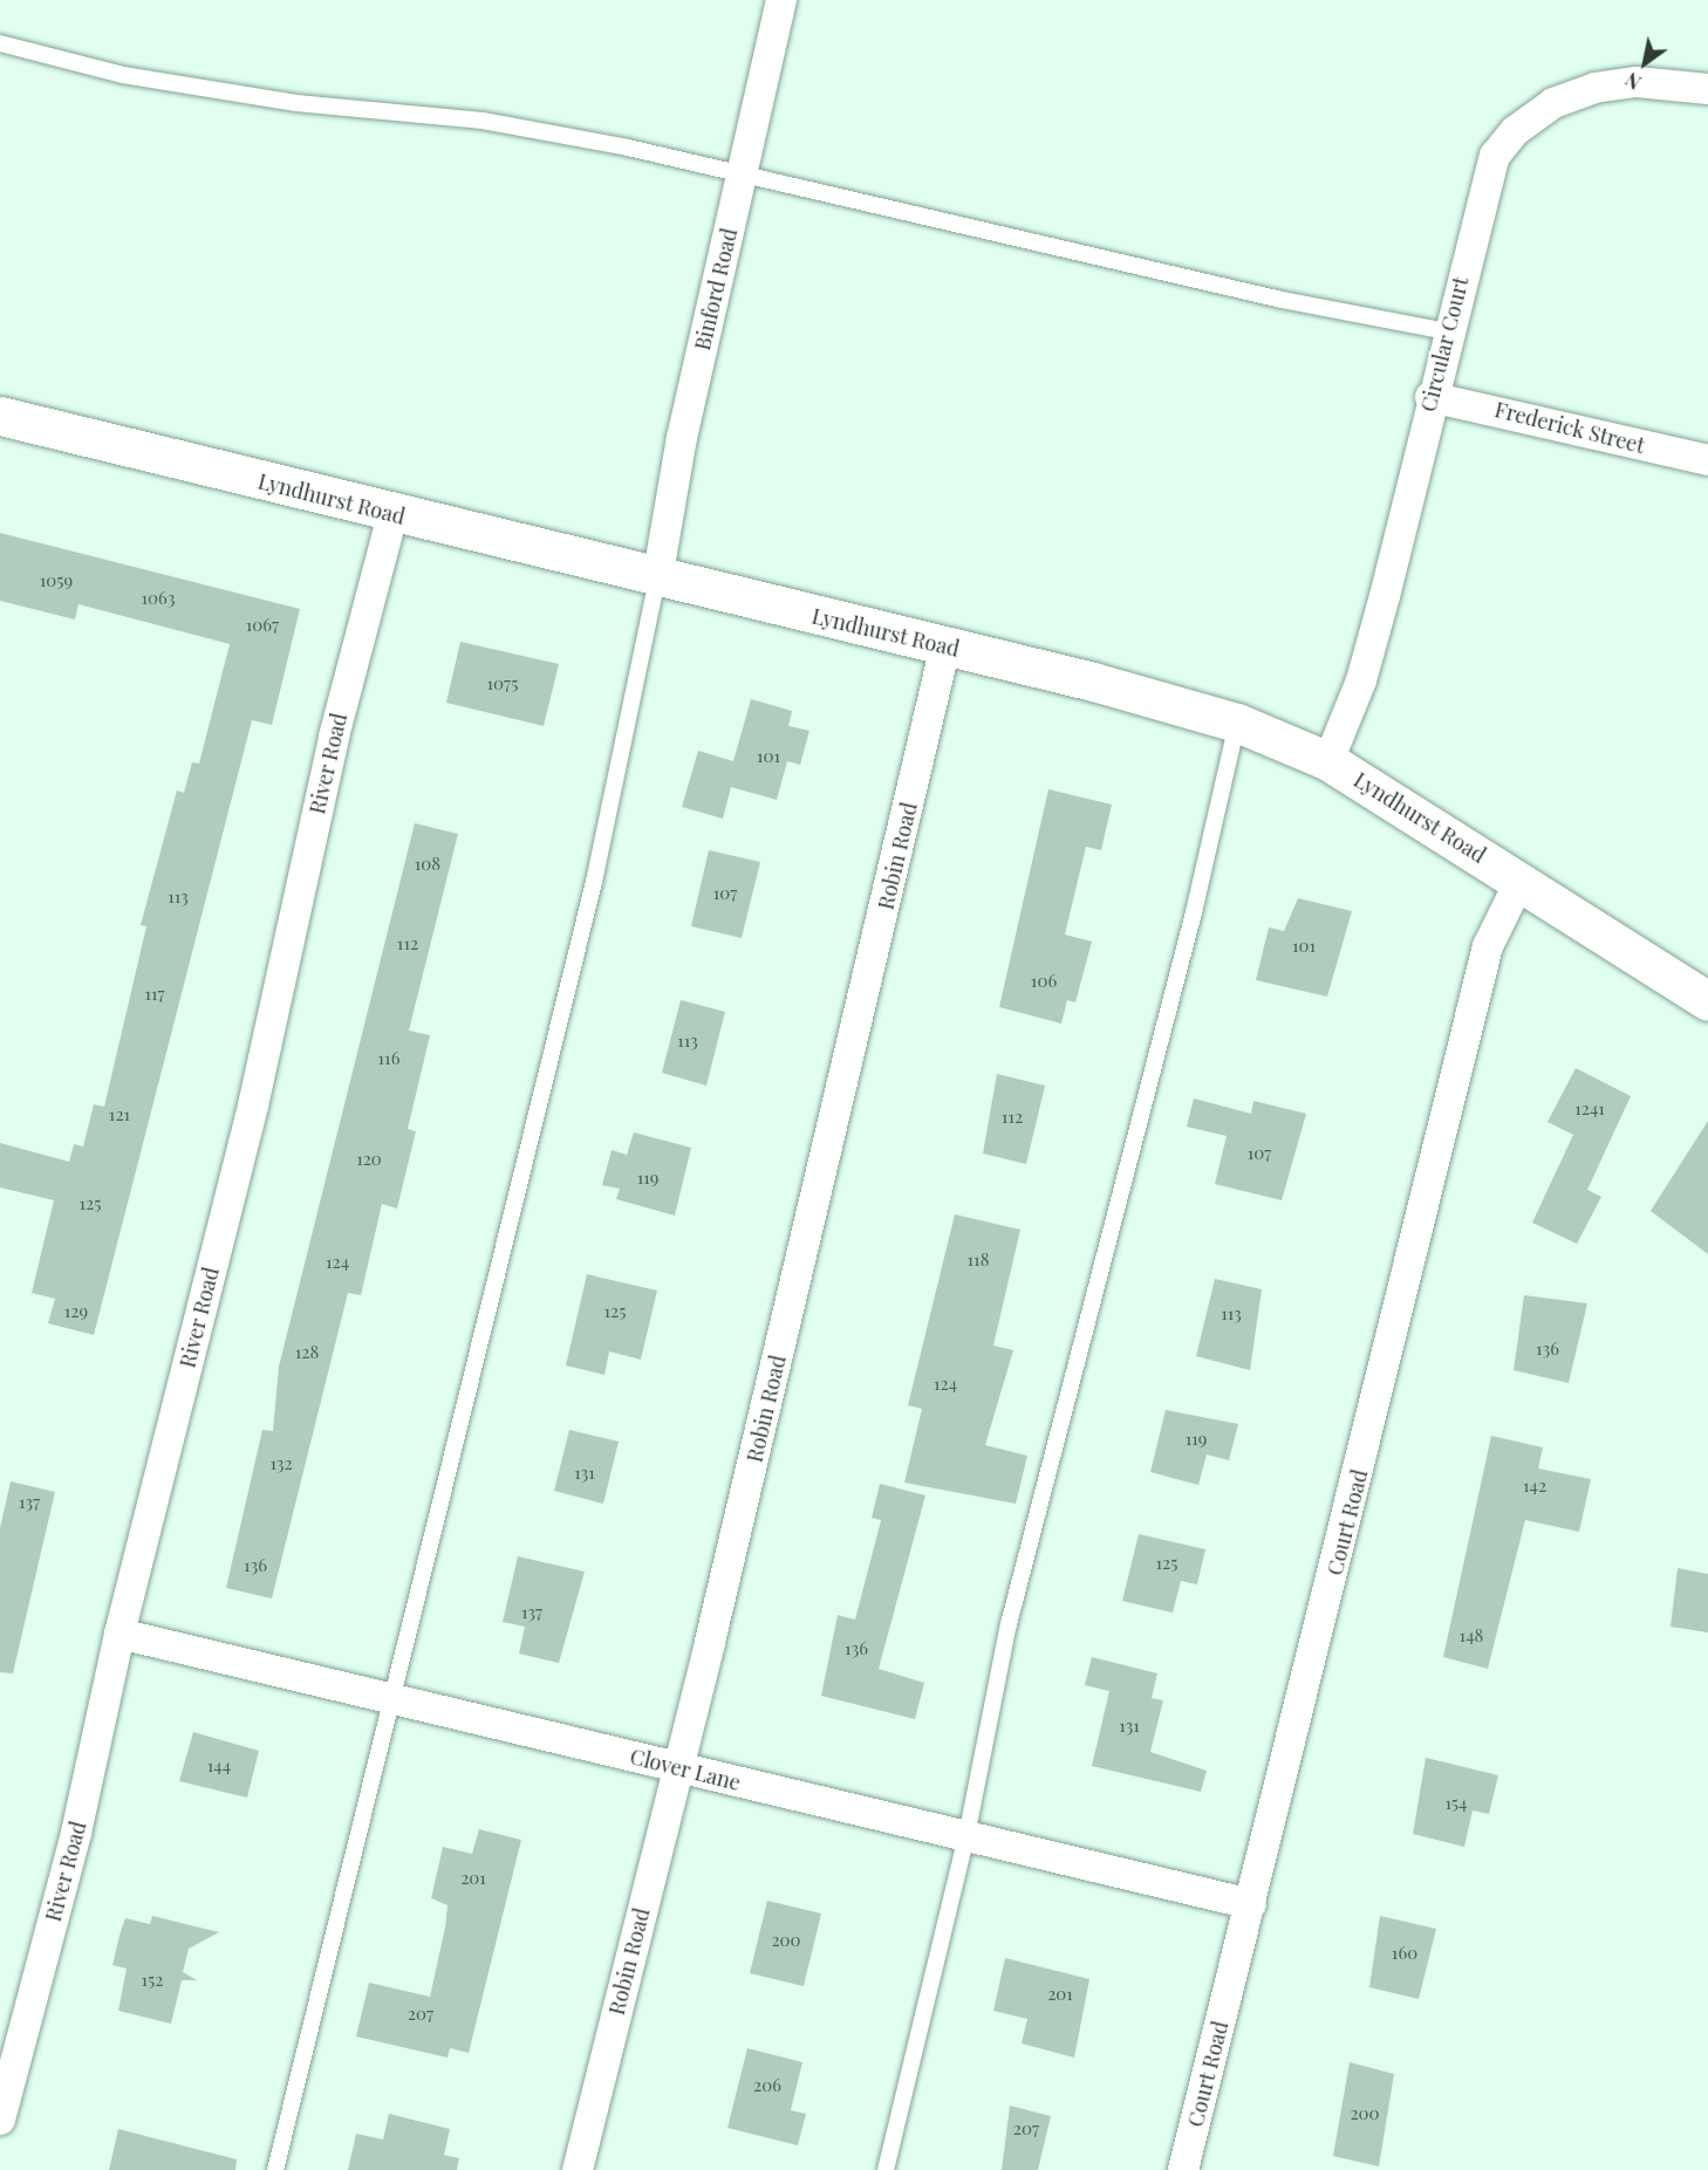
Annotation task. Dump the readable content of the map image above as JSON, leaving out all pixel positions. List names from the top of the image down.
{
  "streets": {
    "main road": ["Lyndhurst Road"],
    "street": [
      "Binford Road",
      "Circular Court",
      "Frederick Street",
      "River Road",
      "Robin Road",
      "Court Road",
      "Clover Lane"
    ]
  },
  "crossings": [
    ["Binford Road", "Lyndhurst Road"],
    ["Circular Court", "Frederick Street"],
    ["Circular Court", "Lyndhurst Road"],
    ["Lyndhurst Road", "River Road"],
    ["Lyndhurst Road", "Robin Road"],
    ["Lyndhurst Road", "Court Road"],
    ["River Road", "Clover Lane"],
    ["Robin Road", "Clover Lane"],
    ["Court Road", "Clover Lane"]
  ],
  "house_numbers": [
    "1059",
    "1063",
    "1067",
    "1075",
    "101",
    "108",
    "107",
    "113",
    "112",
    "101",
    "106",
    "117",
    "113",
    "116",
    "1241",
    "121",
    "112",
    "107",
    "120",
    "119",
    "125",
    "118",
    "124",
    "129",
    "125",
    "113",
    "136",
    "128",
    "124",
    "119",
    "132",
    "131",
    "142",
    "137",
    "125",
    "136",
    "137",
    "148",
    "136",
    "131",
    "144",
    "154",
    "201",
    "200",
    "160",
    "152",
    "201",
    "207",
    "206",
    "200",
    "207"
  ],
  "north": "bottom left"
}
